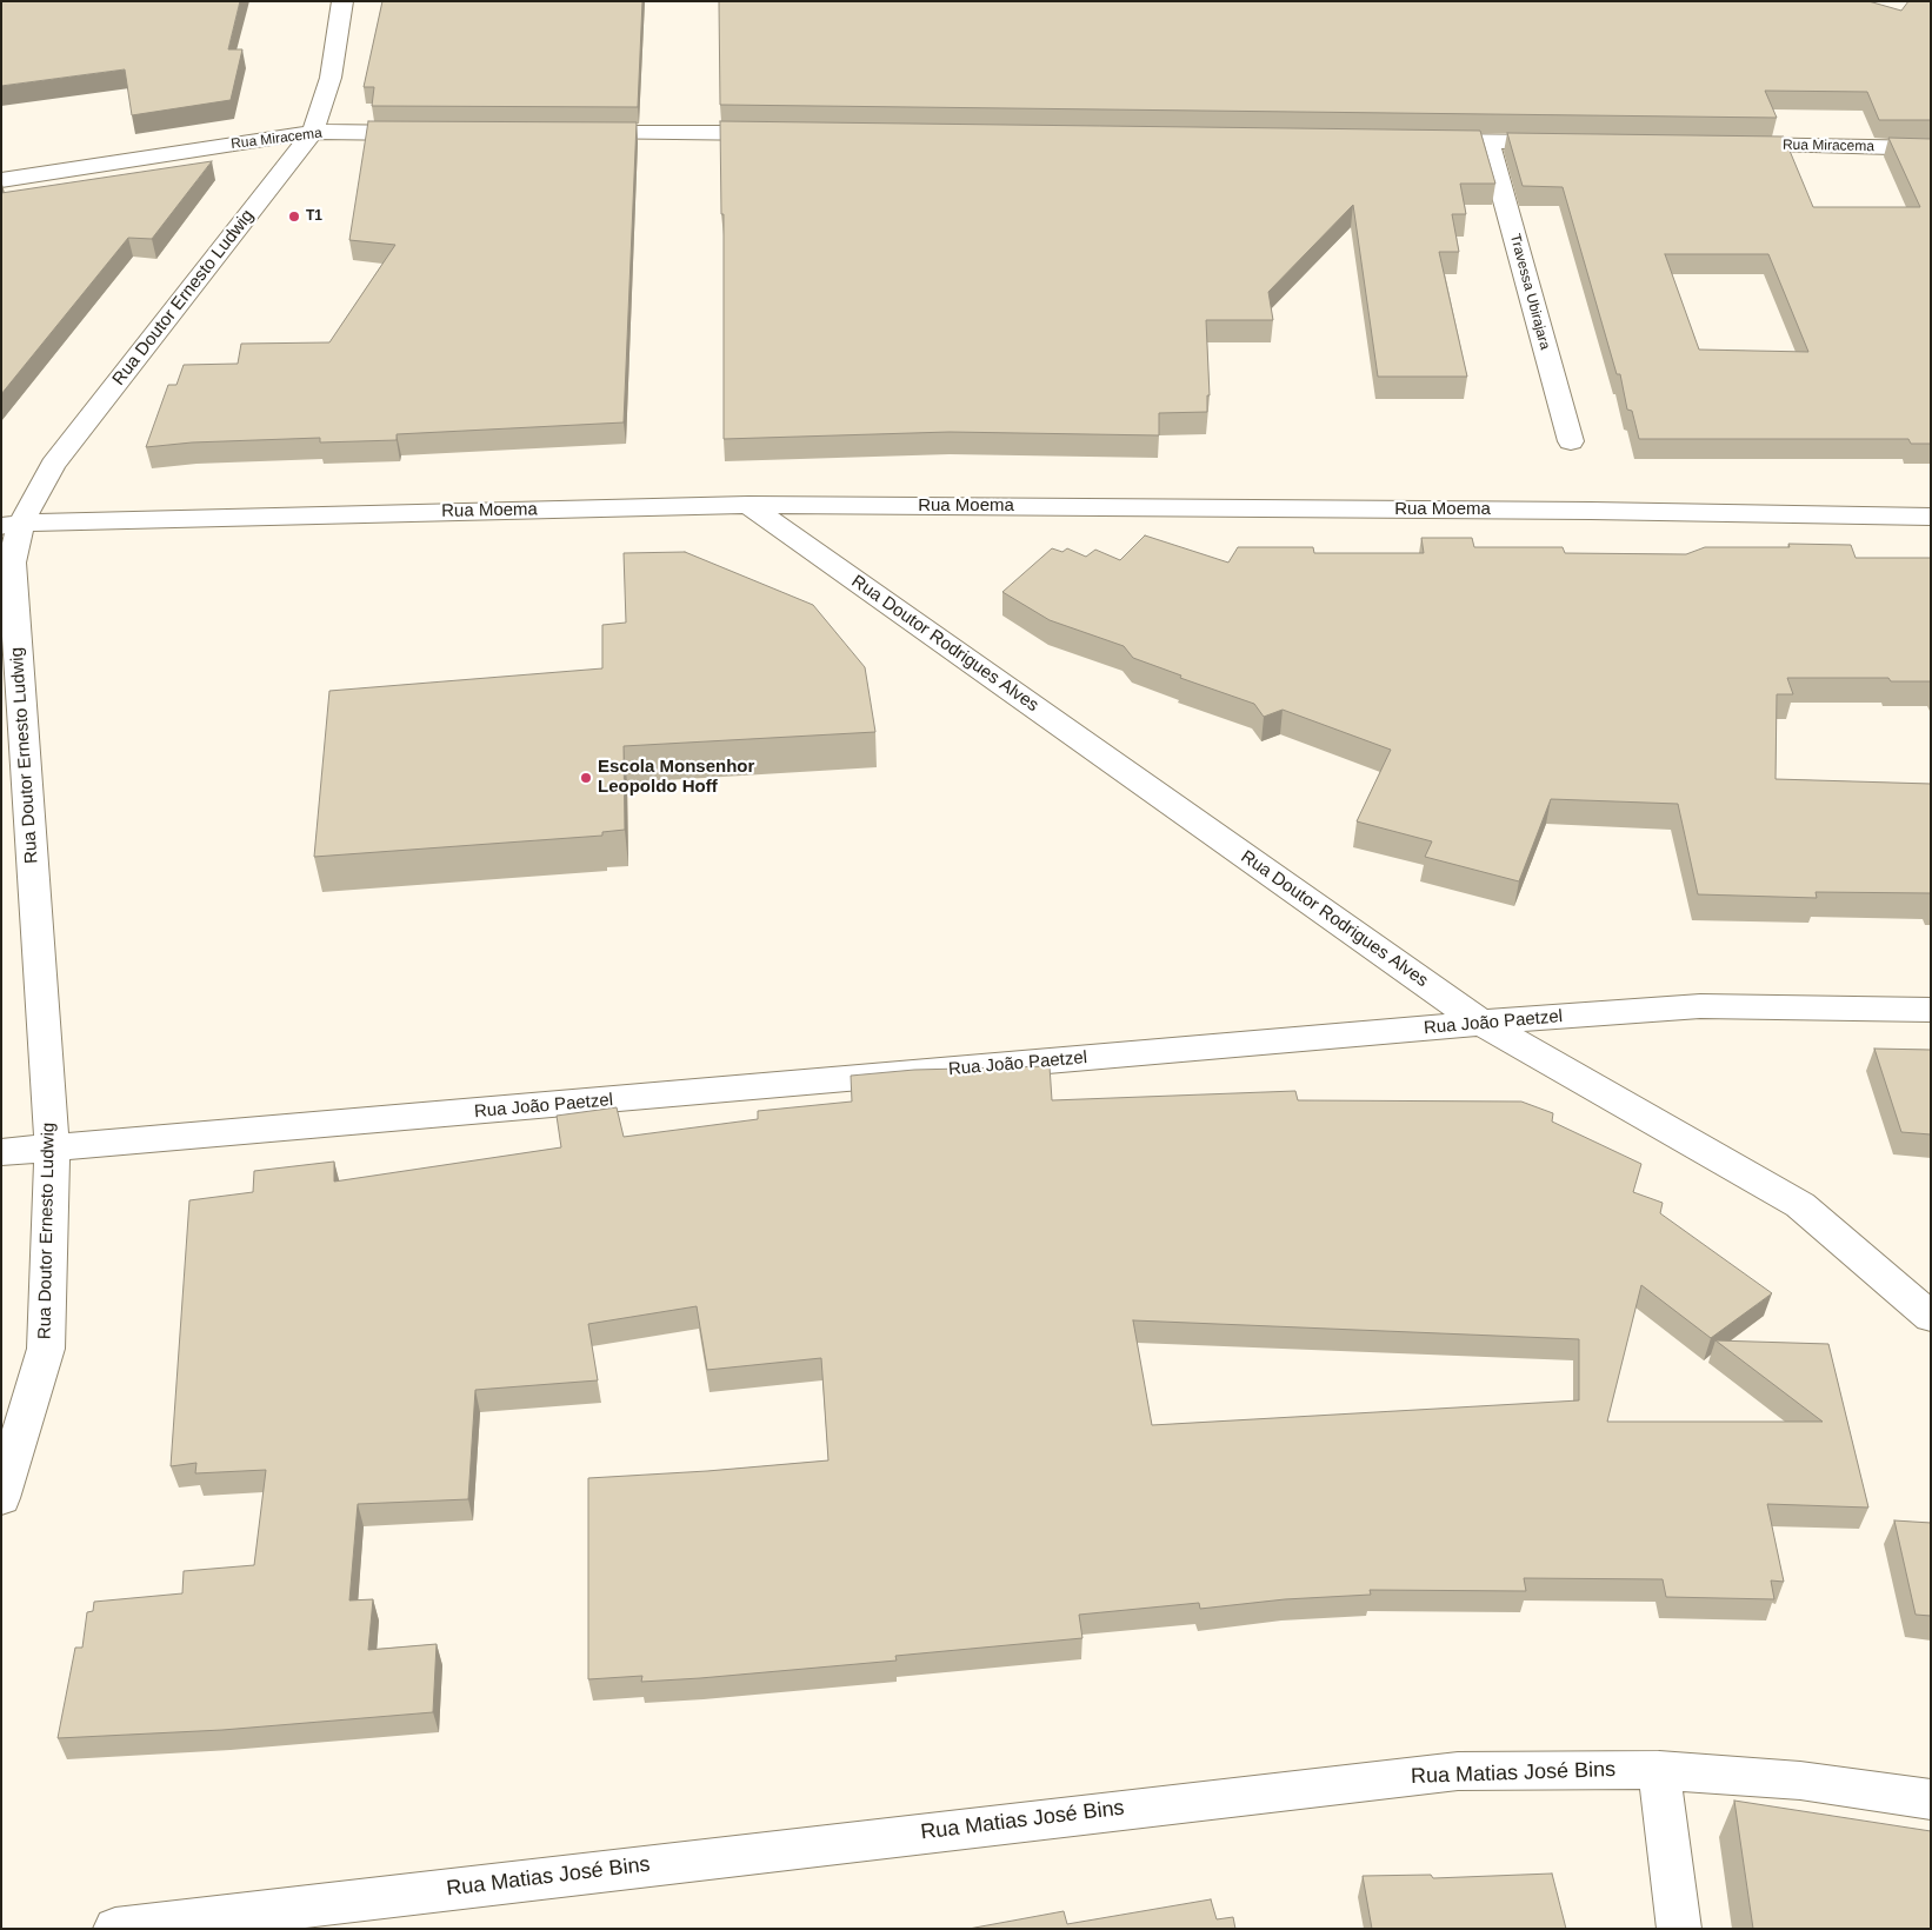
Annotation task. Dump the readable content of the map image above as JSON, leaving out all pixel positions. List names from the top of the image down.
{
  "streets": {
    "street": [
      "Rua Miracema",
      "Travessa Ubirajara",
      "Rua Doutor Ernesto Ludwig",
      "Rua Moema",
      "Rua Doutor Rodrigues Alves",
      "Rua João Paetzel",
      "Rua Matias José Bins"
    ]
  },
  "crossings": [
    ["Rua Miracema", "Rua Doutor Ernesto Ludwig"],
    ["Rua Doutor Ernesto Ludwig", "Rua Moema"],
    ["Rua Doutor Ernesto Ludwig", "Rua João Paetzel"],
    ["Rua Moema", "Rua Doutor Rodrigues Alves"],
    ["Rua Doutor Rodrigues Alves", "Rua João Paetzel"]
  ],
  "places": ["T1", "Escola Monsenhor Leopoldo Hoff"]
}
